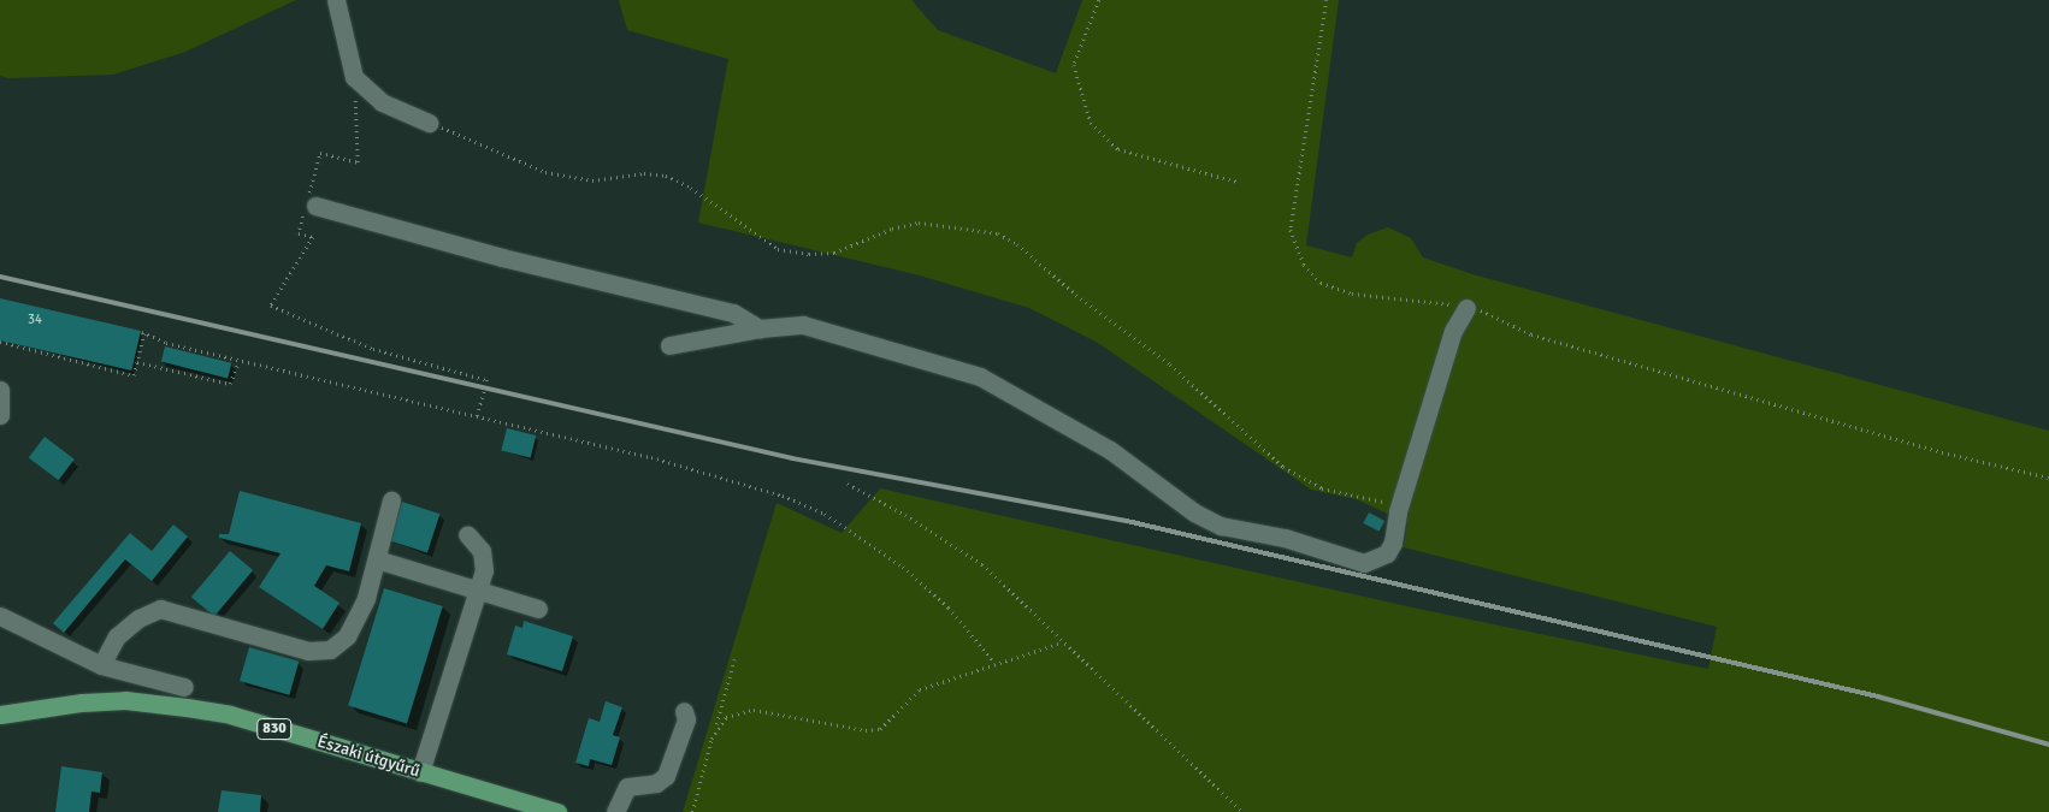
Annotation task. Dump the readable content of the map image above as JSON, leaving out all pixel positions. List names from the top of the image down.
{
  "streets": {
    "main road": ["830", "Északi útgyűrű"]
  },
  "house_numbers": ["34"]
}
